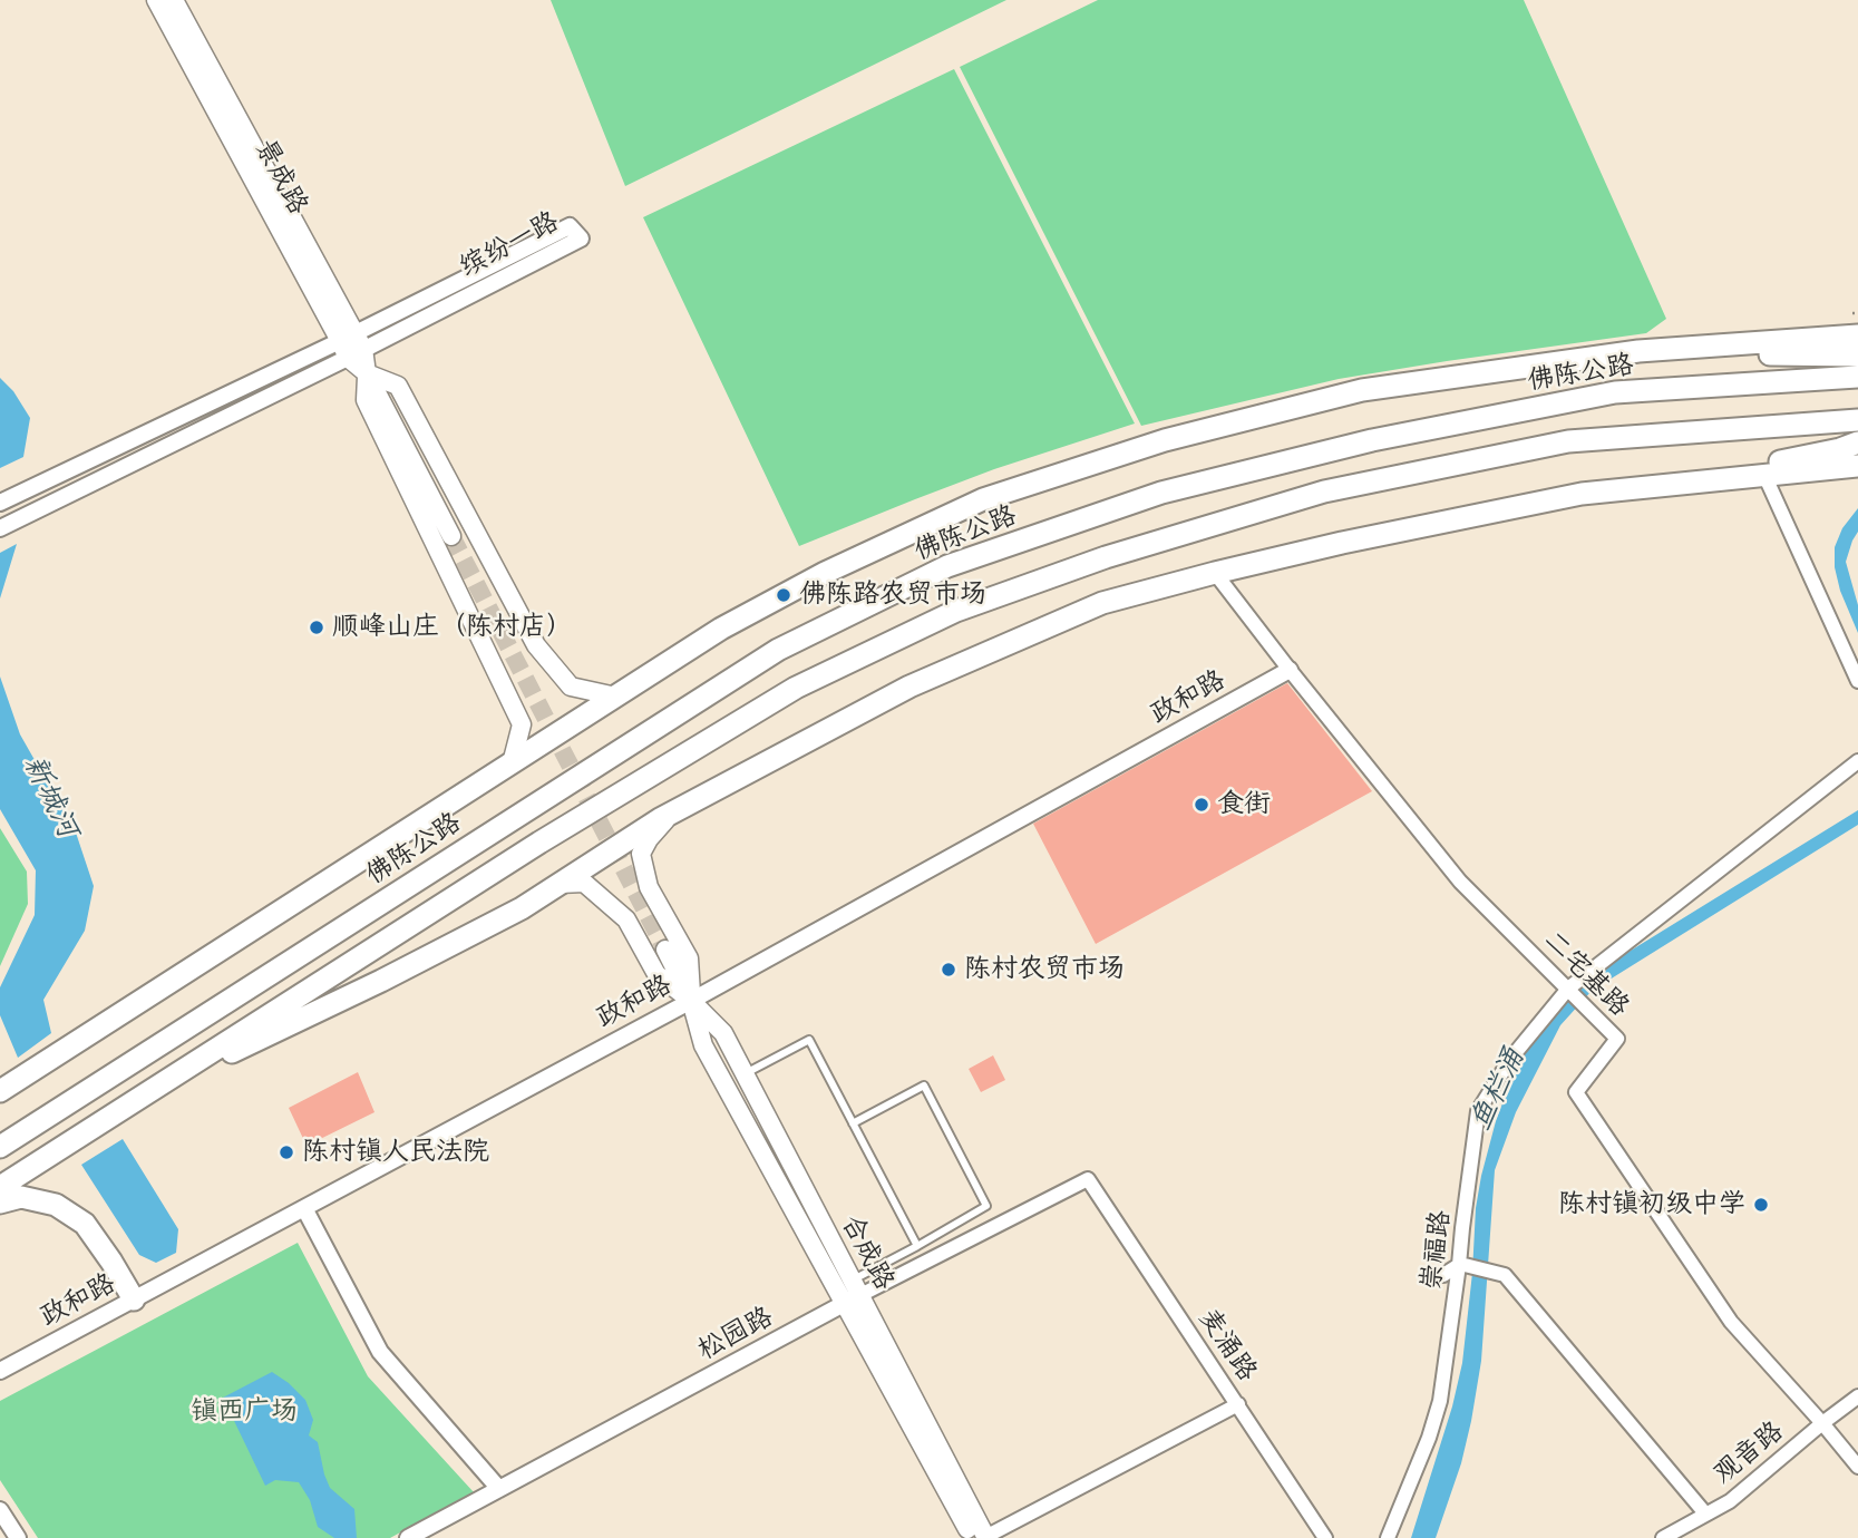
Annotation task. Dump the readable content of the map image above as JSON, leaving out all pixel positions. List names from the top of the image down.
{
  "streets": {
    "highway": ["佛陈公路"],
    "main road": ["景成路", "合成路"],
    "street": [
      "缤纷一路",
      "政和路",
      "二宅基路",
      "崇福路",
      "松园路",
      "麦涌路",
      "观音路"
    ]
  },
  "crossings": [
    ["景成路", "缤纷一路"],
    ["政和路", "二宅基路"],
    ["政和路", "合成路"],
    ["二宅基路", "崇福路"],
    ["二宅基路", "观音路"],
    ["合成路", "松园路"],
    ["松园路", "麦涌路"]
  ],
  "water": ["新城河", "鱼栏涌"],
  "parks": ["镇西广场"],
  "places": [
    "佛陈路农贸市场",
    "顺峰山庄（陈村店）",
    "食街",
    "陈村农贸市场",
    "陈村镇人民法院",
    "陈村镇初级中学"
  ]
}
